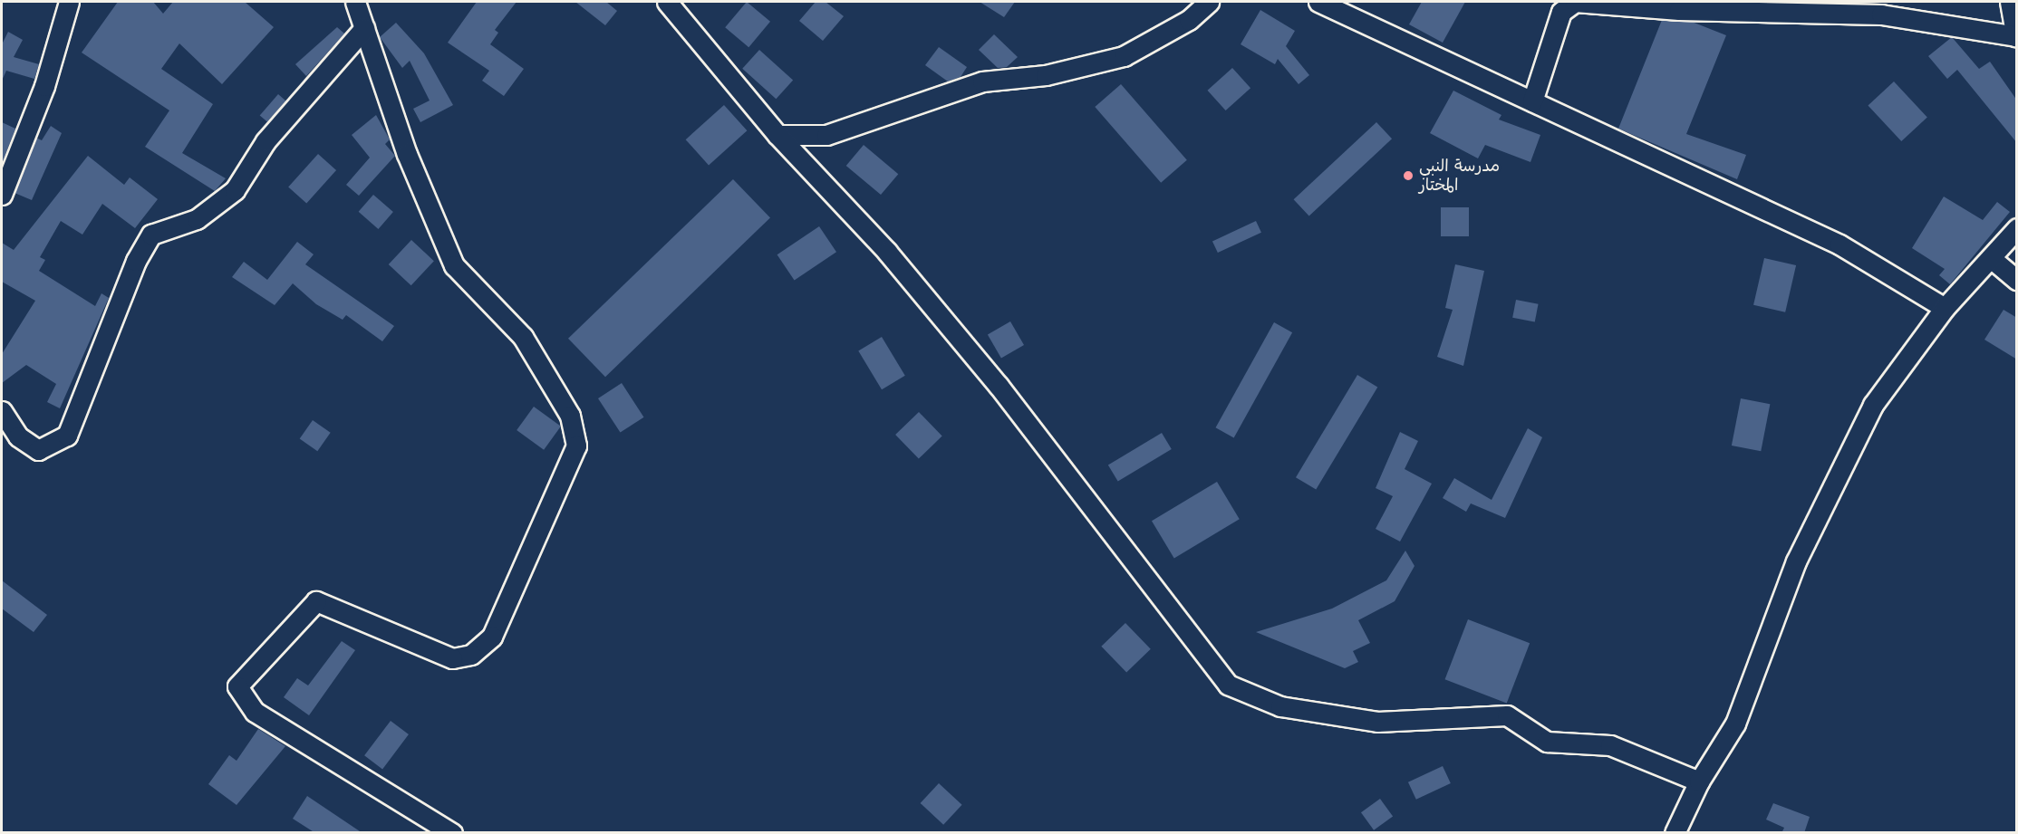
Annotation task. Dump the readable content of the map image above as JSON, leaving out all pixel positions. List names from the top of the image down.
{
  "places": ["مدرسة النبي المختار"]
}
